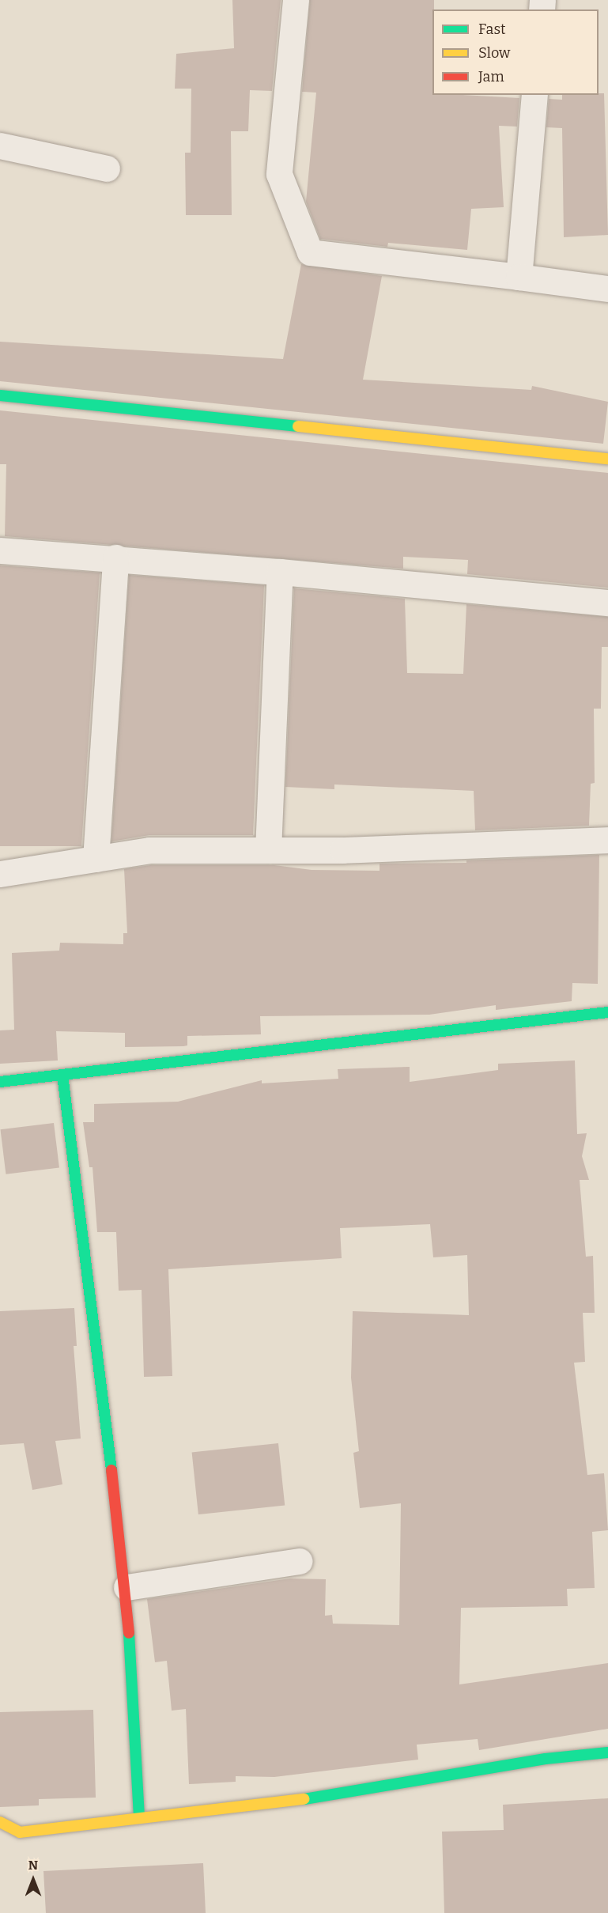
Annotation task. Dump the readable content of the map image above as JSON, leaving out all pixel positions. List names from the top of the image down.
{
  "legend": ["Fast", "Slow", "Jam"],
  "north": "top"
}
